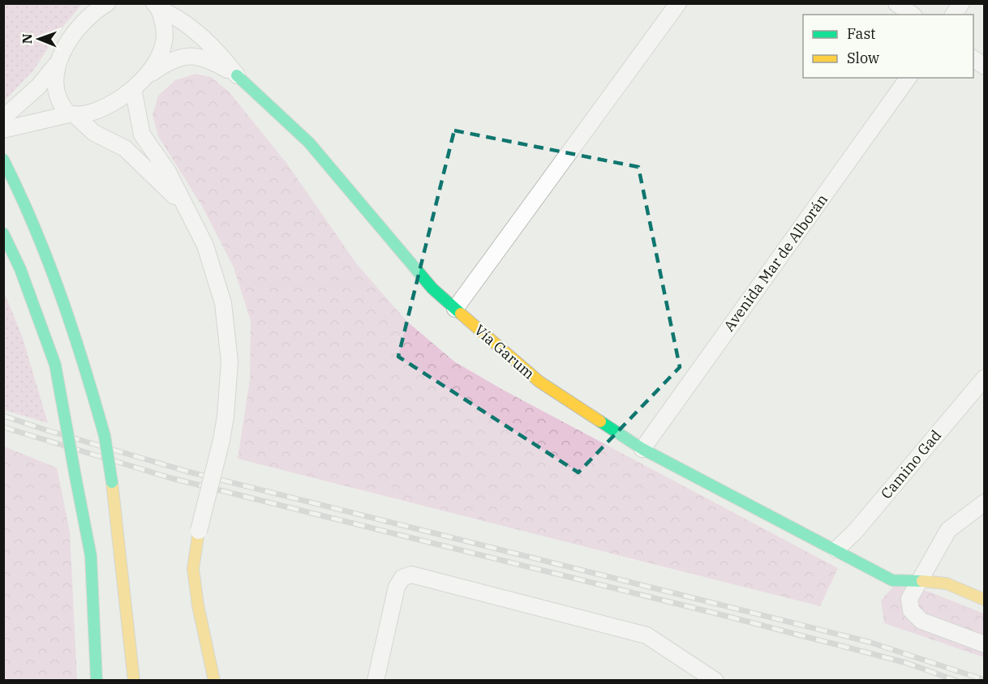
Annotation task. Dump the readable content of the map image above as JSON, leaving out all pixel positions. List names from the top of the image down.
{
  "streets": {
    "main road": ["Vía Garum"],
    "street": ["Avenida Mar de Alborán", "Camino Gad"]
  },
  "crossings": [
    ["Avenida Mar de Alborán", "Vía Garum"],
    ["Vía Garum", "Camino Gad"]
  ],
  "legend": ["Fast", "Slow"],
  "north": "left"
}
